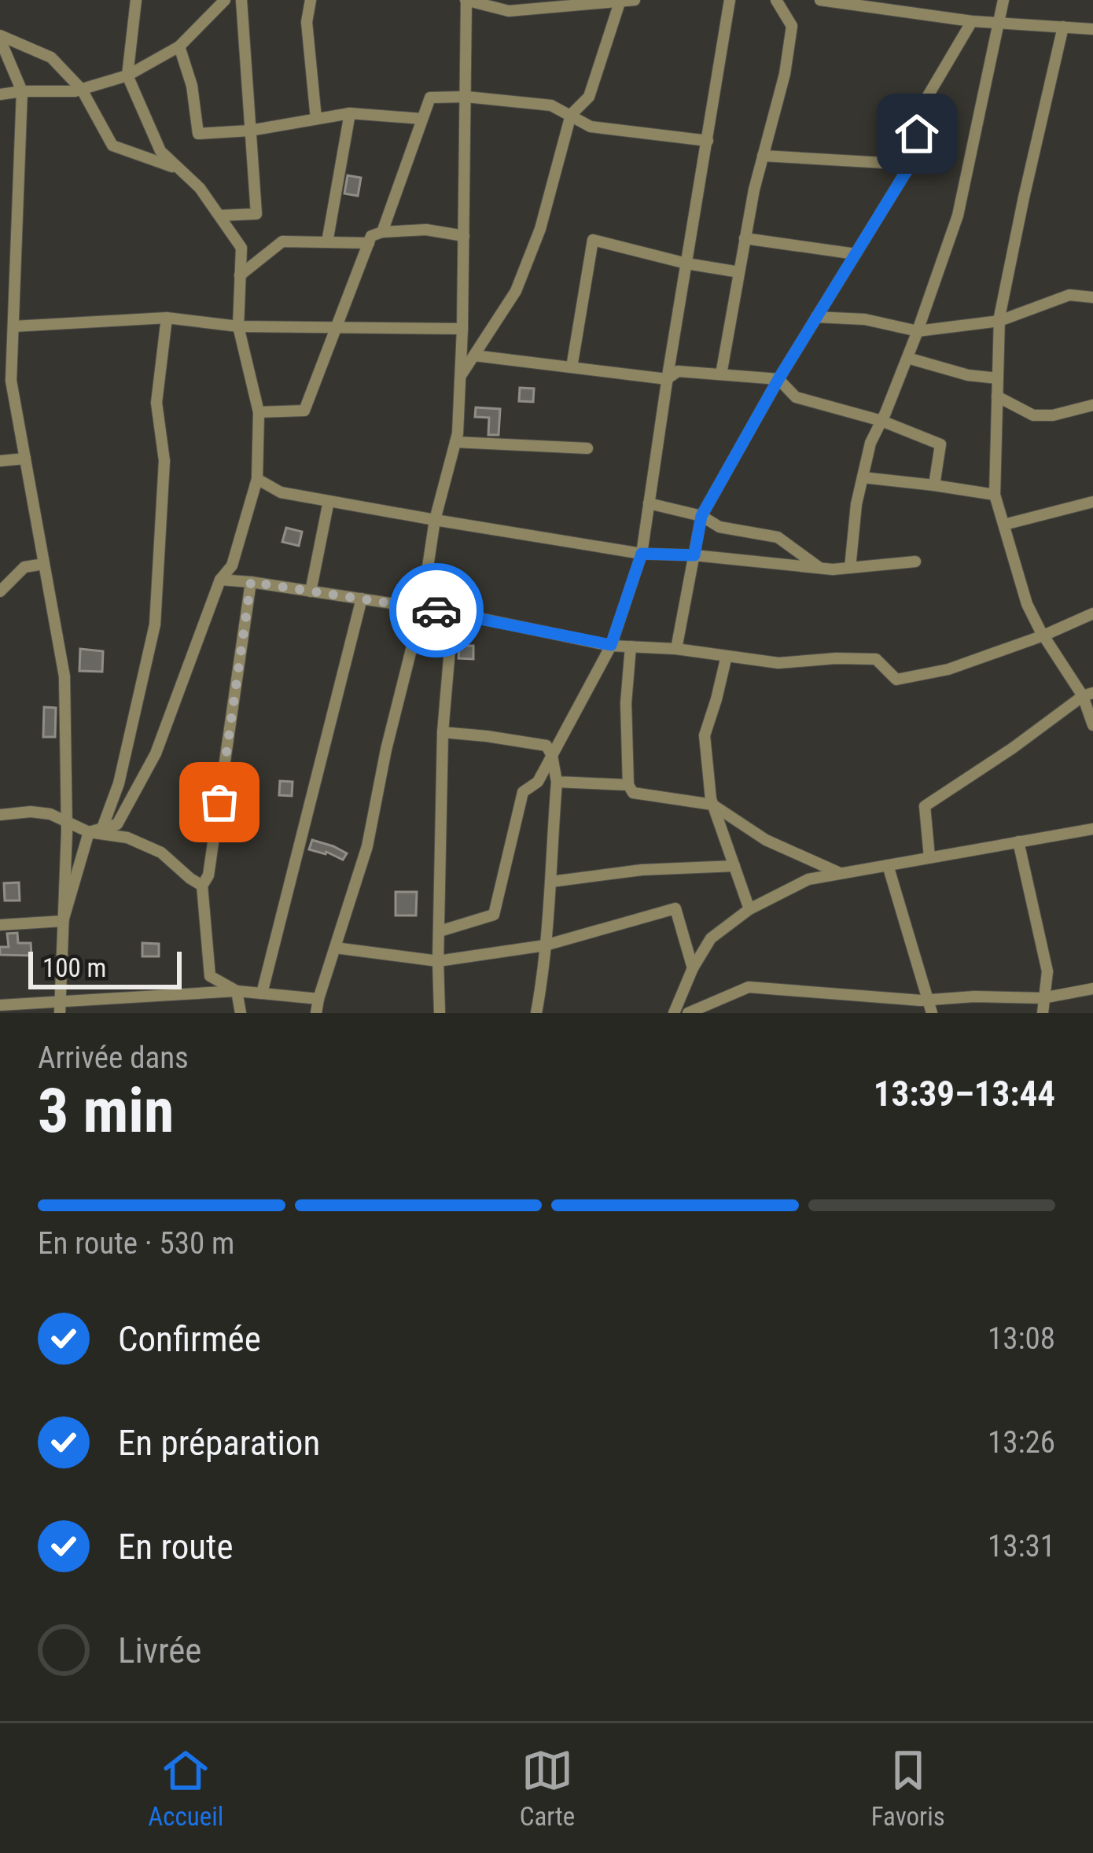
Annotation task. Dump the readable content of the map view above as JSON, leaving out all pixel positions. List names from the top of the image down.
{
  "scale_bar": "100 m",
  "page": {
    "scale": "100 m",
    "heading": ["3 min", "Arrivée dans", "13:39–13:44"],
    "bar": "En route · 530 m",
    "list": [
      ["Confirmée", "13:08"],
      ["En préparation", "13:26"],
      ["En route", "13:31"],
      "Livrée"
    ],
    "tabs": ["Accueil", "Carte", "Favoris"]
  }
}
